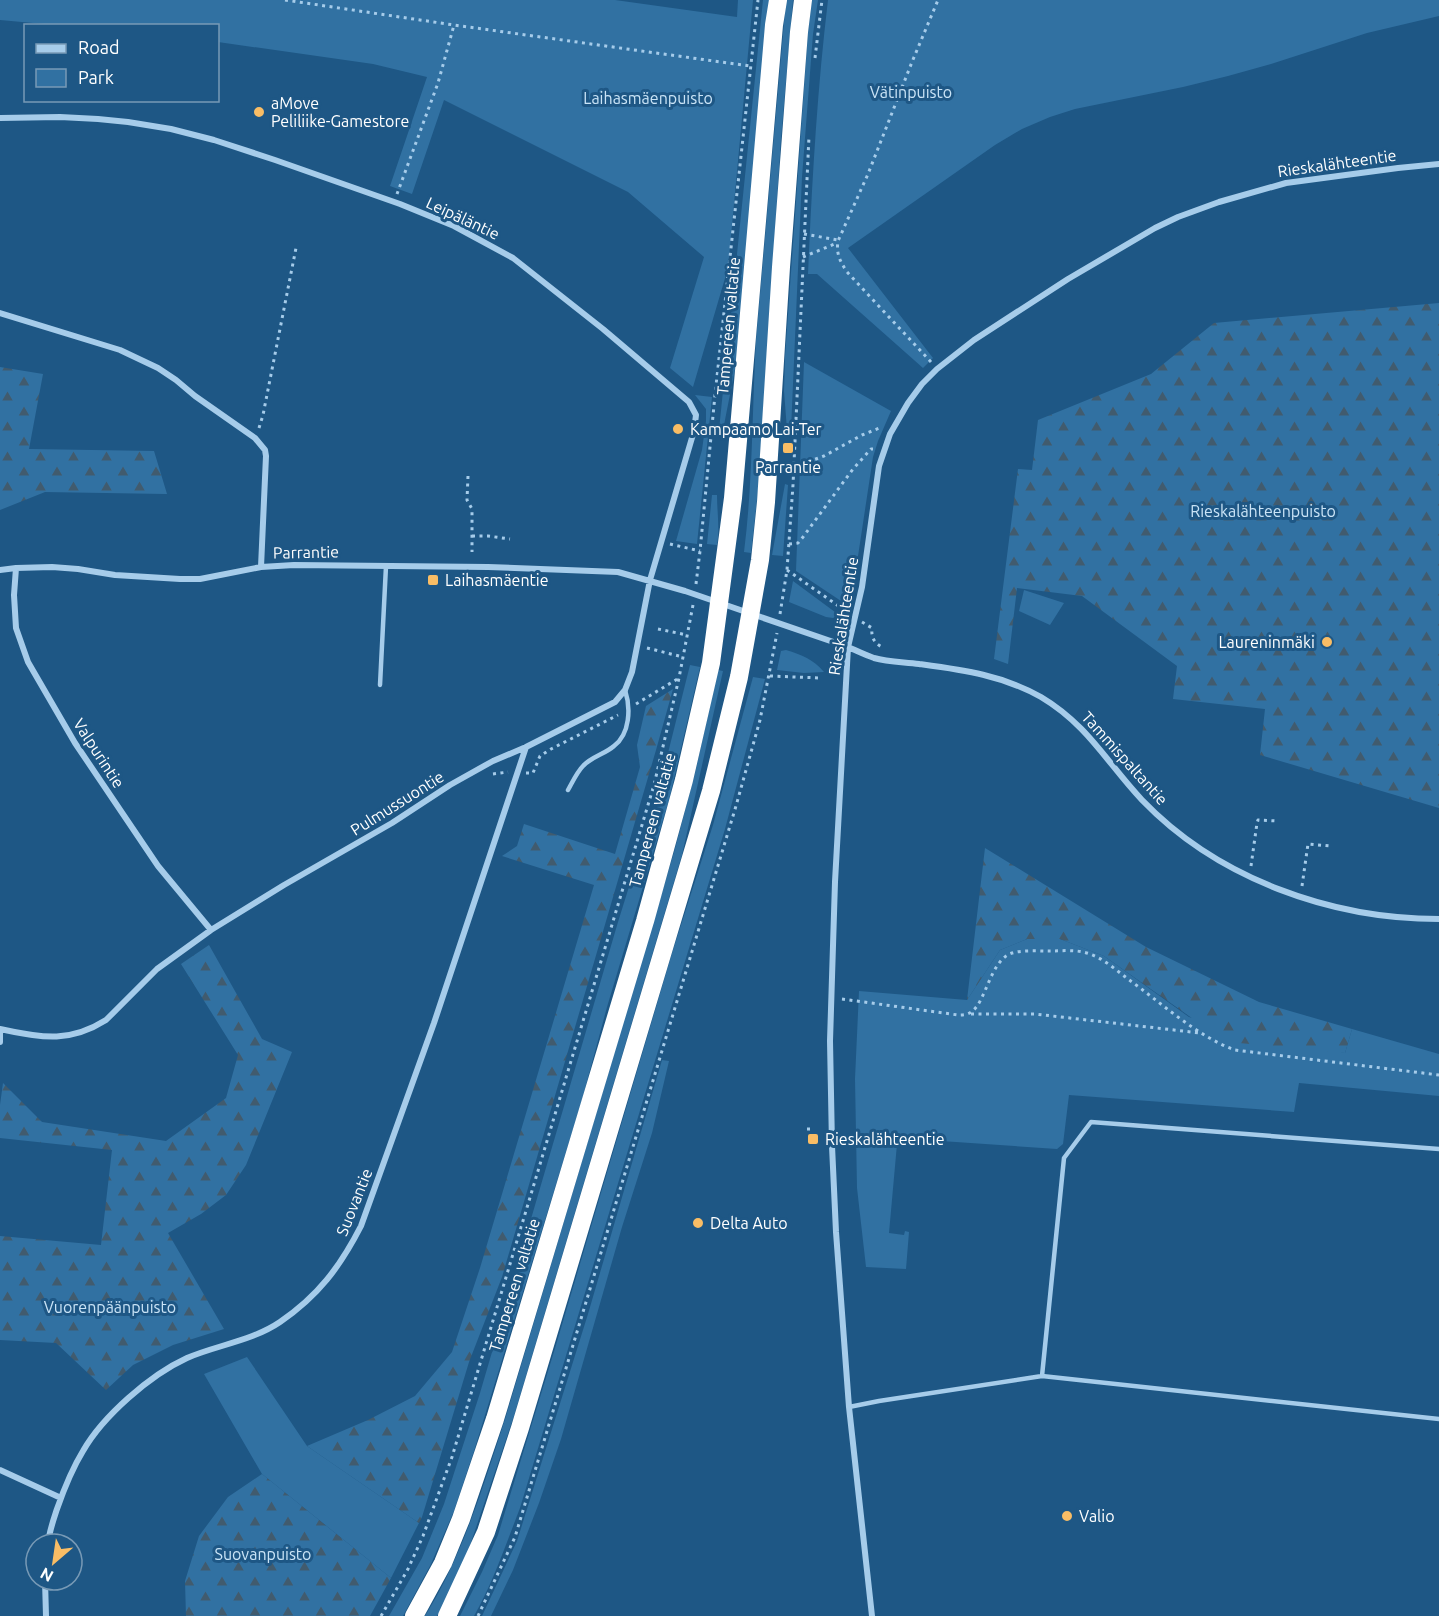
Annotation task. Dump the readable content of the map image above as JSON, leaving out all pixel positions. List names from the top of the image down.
{
  "streets": {
    "highway": ["Tampereen valtatie"],
    "street": [
      "Rieskalähteentie",
      "Leipäläntie",
      "Parrantie",
      "Valpurintie",
      "Tammispaltantie",
      "Pulmussuontie",
      "Suovantie"
    ]
  },
  "crossings": [
    ["Rieskalähteentie", "Tammispaltantie"],
    ["Leipäläntie", "Parrantie"],
    ["Parrantie", "Valpurintie"],
    ["Valpurintie", "Pulmussuontie"],
    ["Pulmussuontie", "Suovantie"]
  ],
  "parks": [
    "Vätinpuisto",
    "Laihasmäenpuisto",
    "Rieskalähteenpuisto",
    "Vuorenpäänpuisto",
    "Suovanpuisto"
  ],
  "places": {
    "other": [
      "aMove Peliliike-Gamestore",
      "Kampaamo Lai-Ter",
      "Laureninmäki",
      "Delta Auto",
      "Valio"
    ],
    "transit": ["Parrantie", "Laihasmäentie", "Rieskalähteentie"]
  },
  "legend": ["Road", "Park"],
  "north": "bottom left"
}
